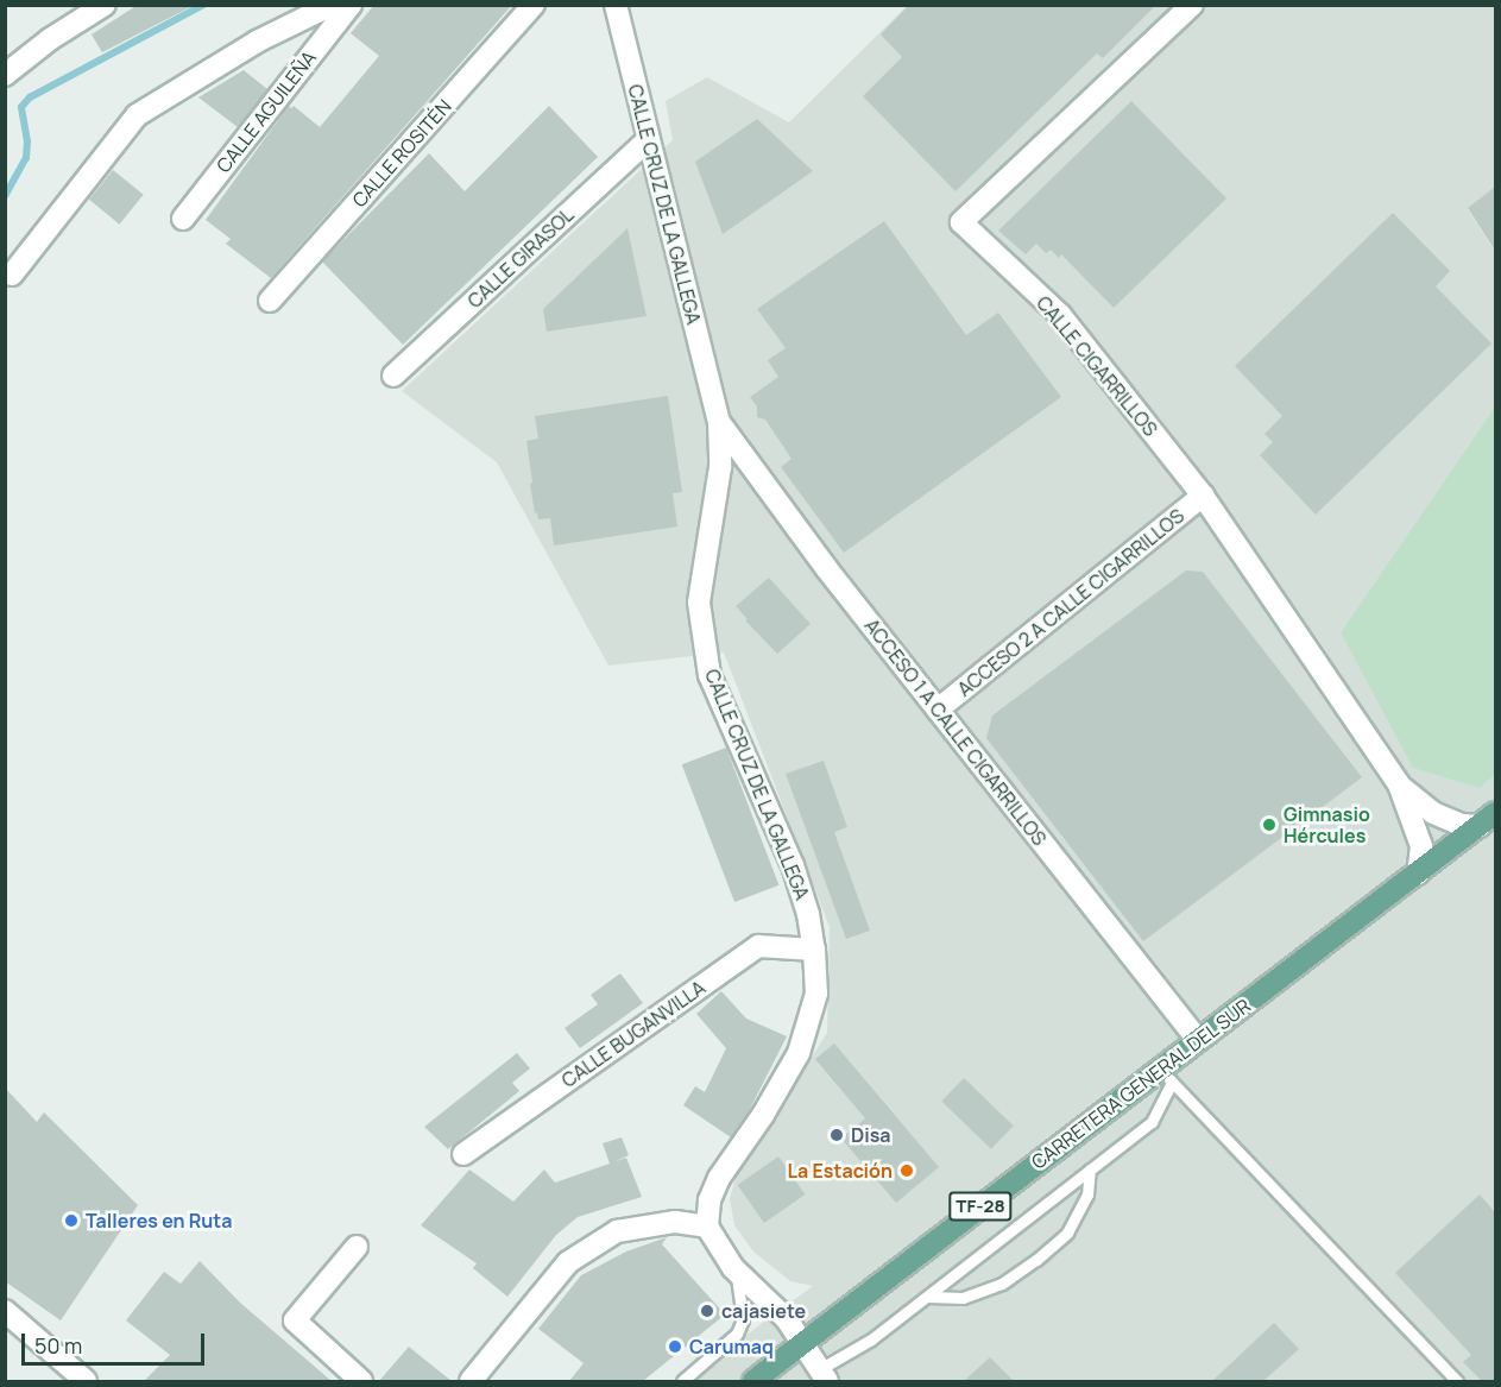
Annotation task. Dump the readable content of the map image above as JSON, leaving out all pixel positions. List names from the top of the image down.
{
  "streets": {
    "main road": ["CARRETERA GENERAL DEL SUR", "TF-28"],
    "street": [
      "CALLE AGUILEÑA",
      "CALLE ROSITÉN",
      "CALLE CRUZ DE LA GALLEGA",
      "CALLE GIRASOL",
      "CALLE CIGARRILLOS",
      "ACCESO 2 A CALLE CIGARRILLOS",
      "ACCESO 1 A CALLE CIGARRILLOS",
      "CALLE BUGANVILLA"
    ]
  },
  "crossings": [
    ["CALLE CRUZ DE LA GALLEGA", "CALLE GIRASOL"],
    ["CALLE CRUZ DE LA GALLEGA", "ACCESO 1 A CALLE CIGARRILLOS"],
    ["CALLE CRUZ DE LA GALLEGA", "CALLE BUGANVILLA"],
    ["CALLE CIGARRILLOS", "ACCESO 2 A CALLE CIGARRILLOS"],
    ["ACCESO 2 A CALLE CIGARRILLOS", "ACCESO 1 A CALLE CIGARRILLOS"],
    ["ACCESO 1 A CALLE CIGARRILLOS", "CARRETERA GENERAL DEL SUR"]
  ],
  "places": [
    "Gimnasio Hércules",
    "Disa",
    "La Estación",
    "Talleres en Ruta",
    "cajasiete",
    "Carumaq"
  ],
  "scale_bar": "50 m"
}
